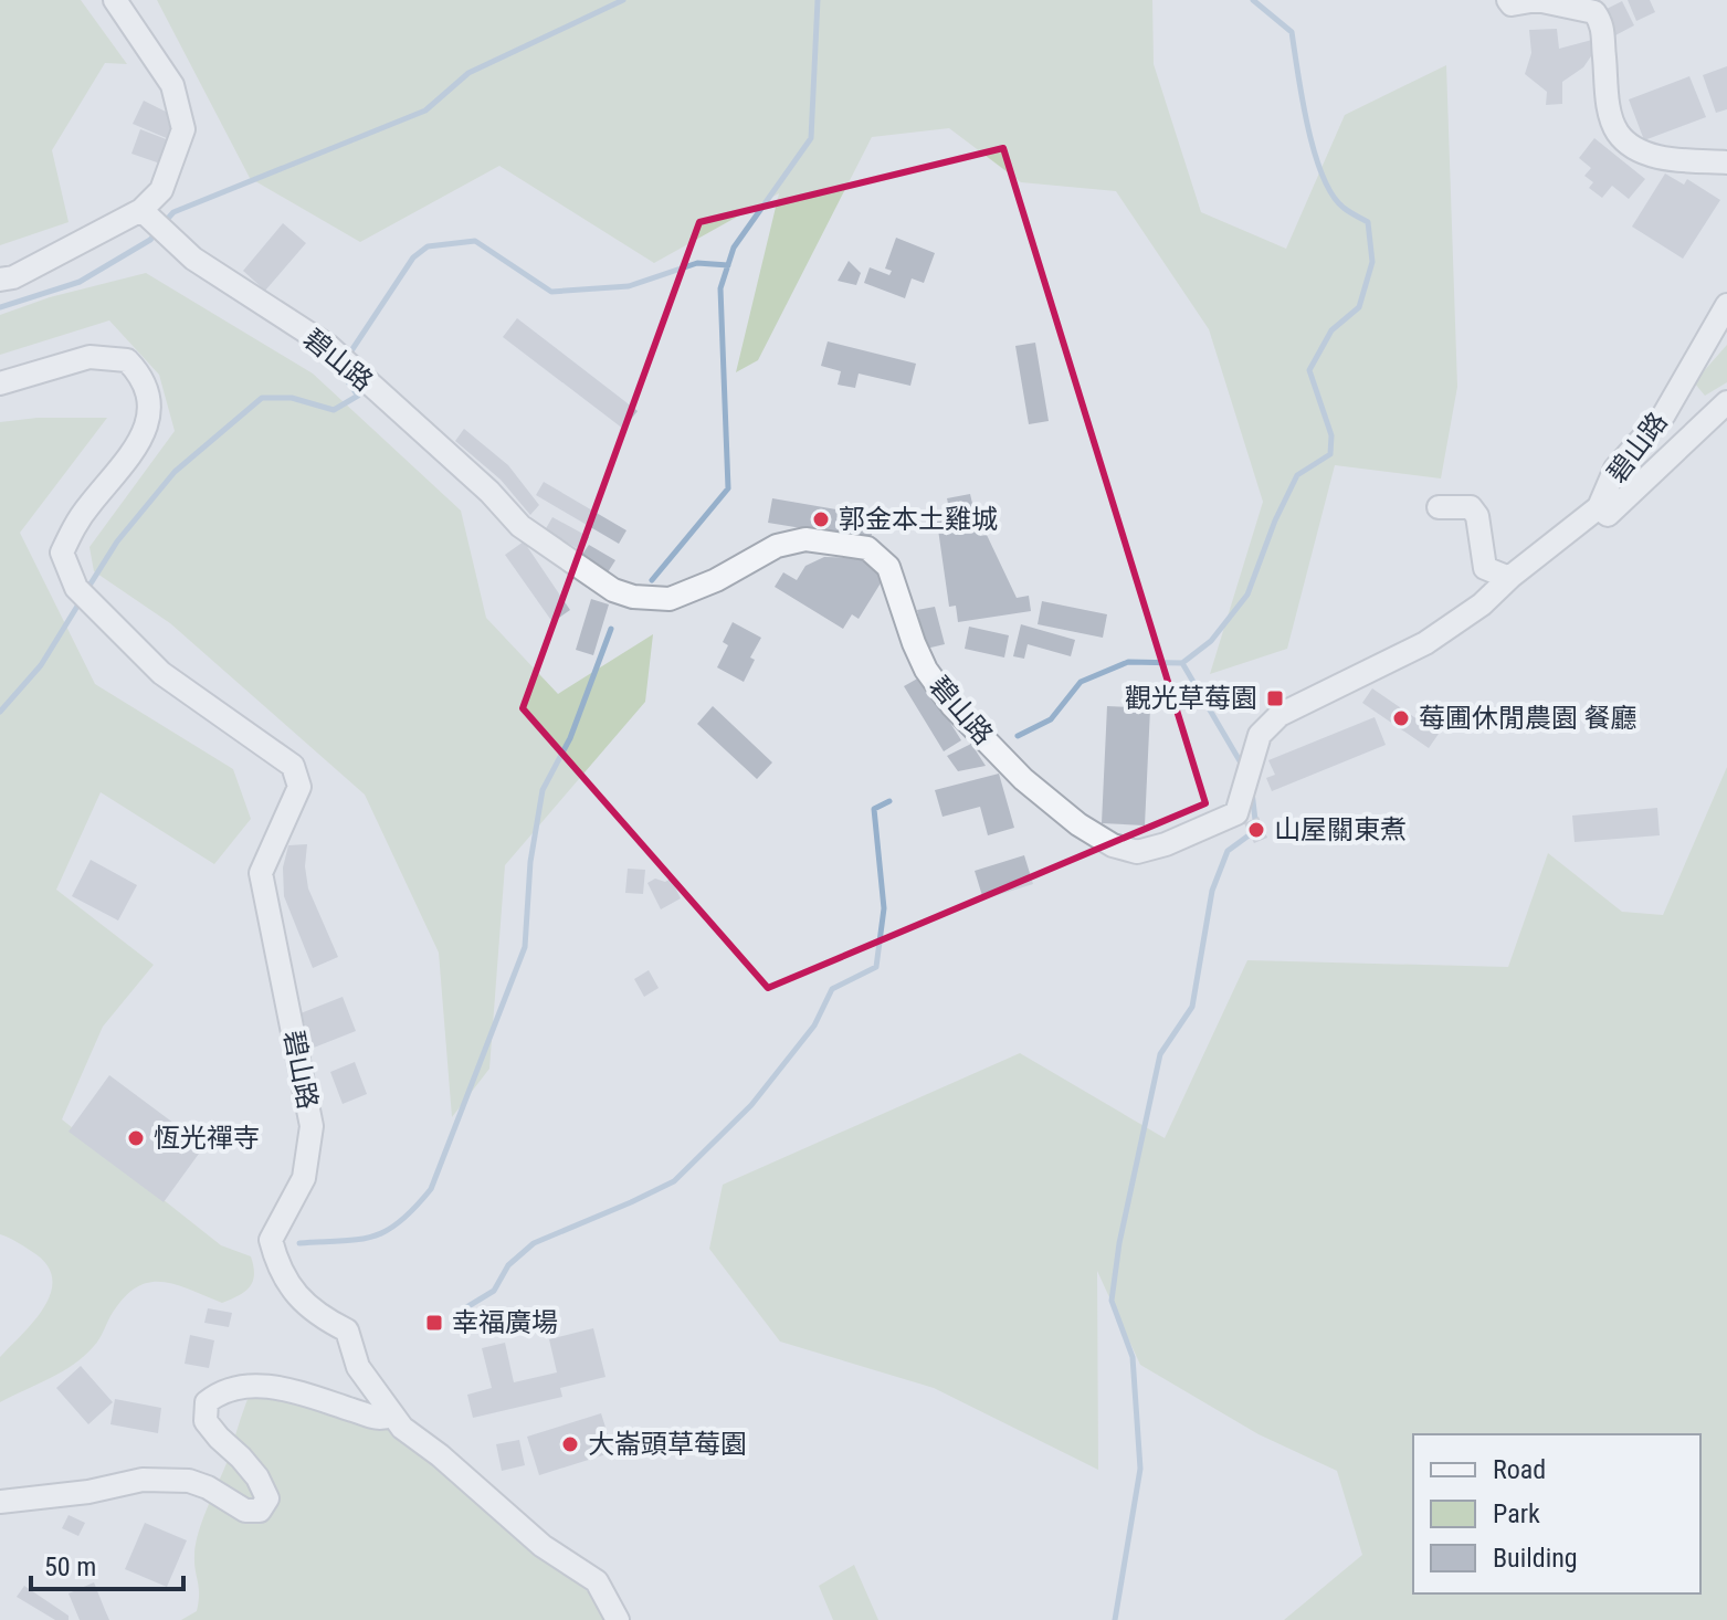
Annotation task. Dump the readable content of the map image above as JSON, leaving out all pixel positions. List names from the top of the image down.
{
  "streets": {
    "street": ["碧山路"]
  },
  "places": {
    "other": [
      "郭金本土雞城",
      "莓圃休閒農園 餐廳",
      "山屋關東煮",
      "恆光禪寺",
      "大崙頭草莓園"
    ],
    "transit": ["觀光草莓園", "幸福廣場"]
  },
  "legend": ["Road", "Park", "Building"],
  "scale_bar": "50 m"
}
